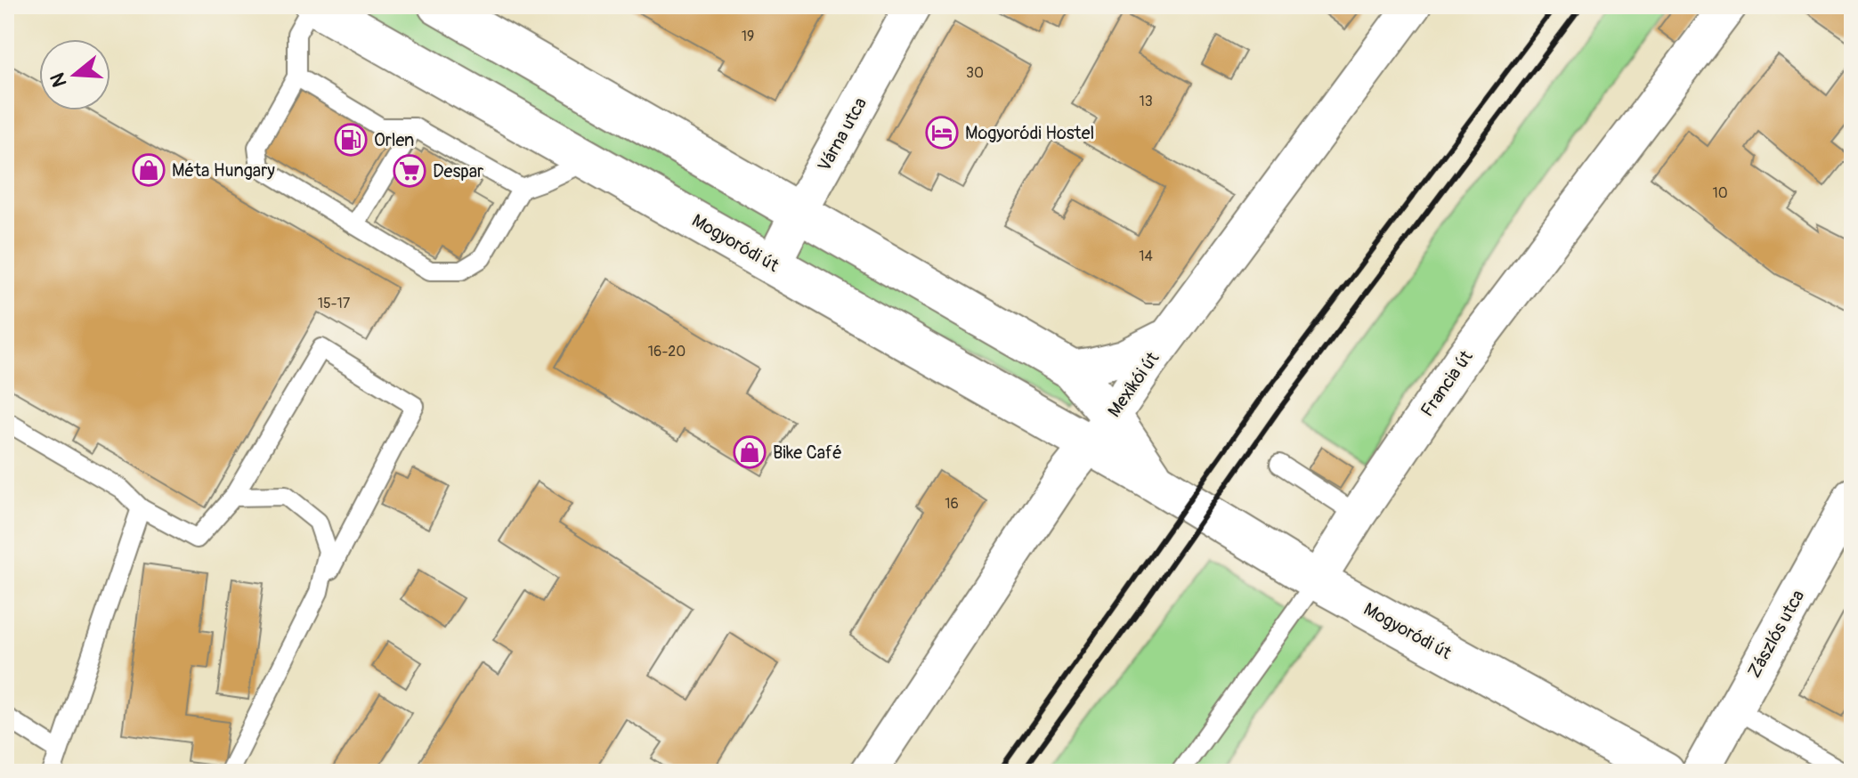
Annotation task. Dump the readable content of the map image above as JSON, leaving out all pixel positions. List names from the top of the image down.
{
  "streets": {
    "street": [
      "Várna utca",
      "Mogyoródi út",
      "Francia út",
      "Mexikói út",
      "Zászlós utca"
    ]
  },
  "crossings": [
    ["Várna utca", "Mogyoródi út"],
    ["Mogyoródi út", "Francia út"],
    ["Mogyoródi út", "Mexikói út"]
  ],
  "places": {
    "hotel": ["Mogyoródi Hostel"],
    "fuel station": ["Orlen"],
    "shop": ["Méta Hungary", "Bike Café"],
    "supermarket": ["Despar"]
  },
  "house_numbers": [
    "19",
    "30",
    "13",
    "10",
    "14",
    "15-17",
    "16-20",
    "16"
  ],
  "north": "left"
}
